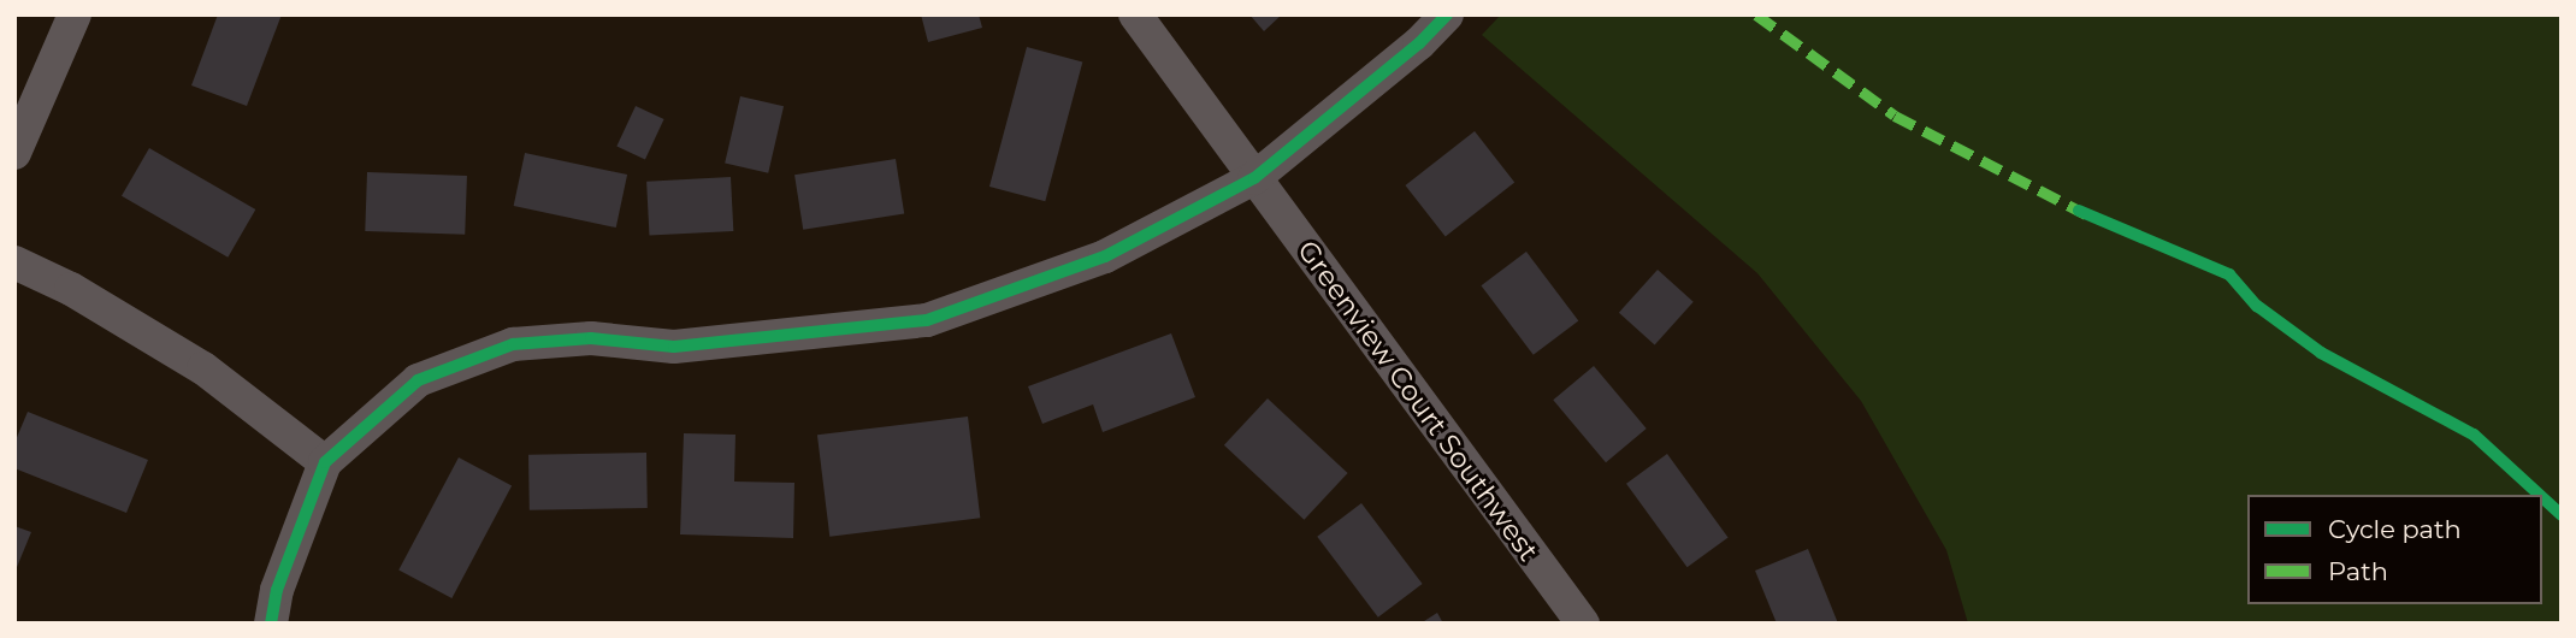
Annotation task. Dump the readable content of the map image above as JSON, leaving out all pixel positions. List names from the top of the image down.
{
  "streets": {
    "street": ["Greenview Court Southwest"]
  },
  "legend": ["Cycle path", "Path"]
}
